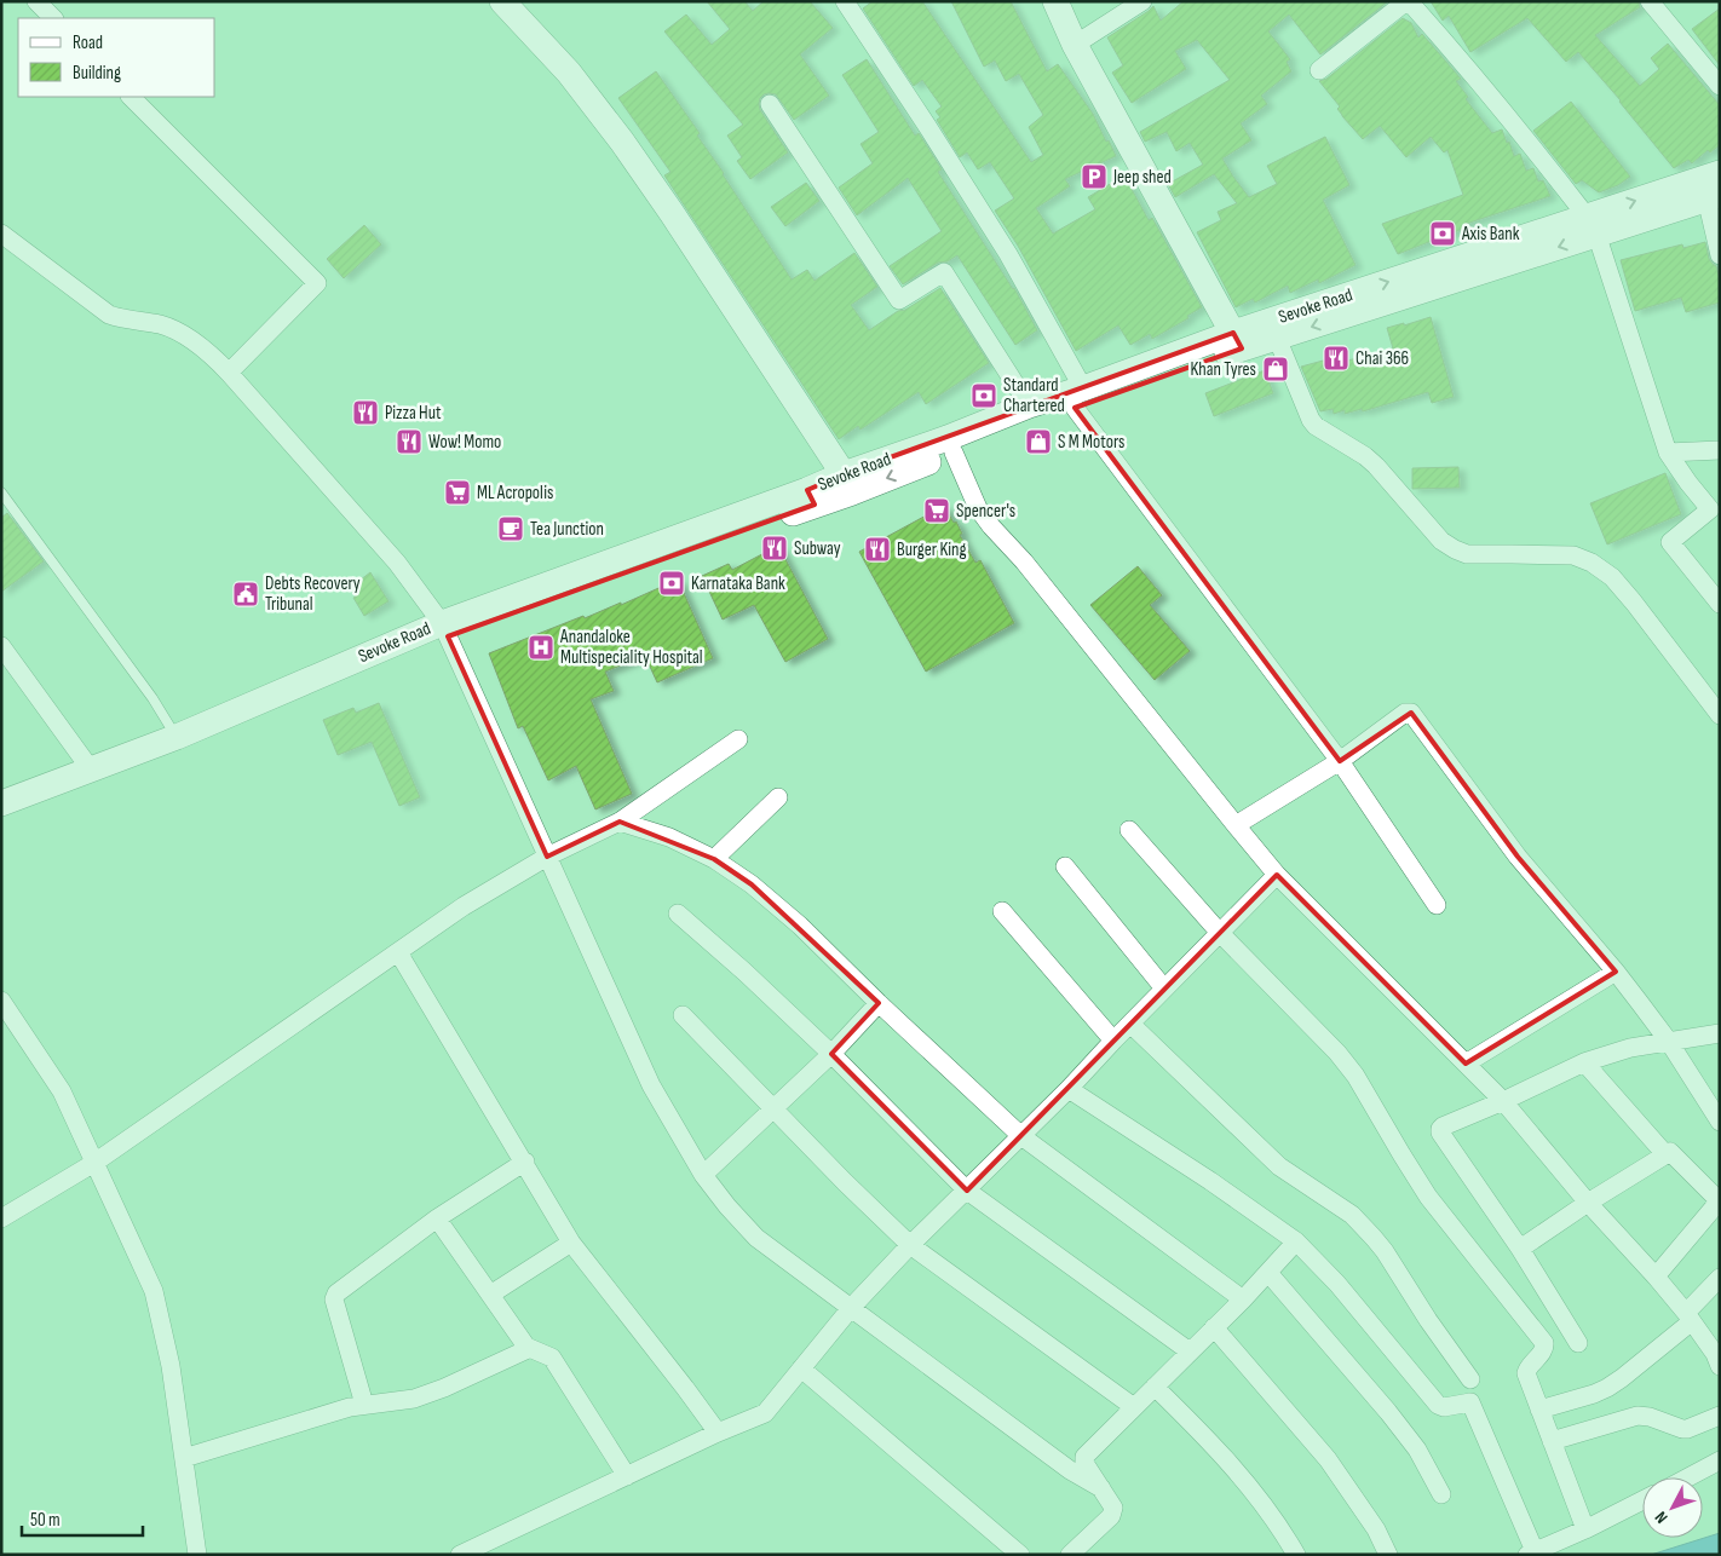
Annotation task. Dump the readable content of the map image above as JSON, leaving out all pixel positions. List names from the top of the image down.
{
  "streets": {
    "main road": ["Sevoke Road"]
  },
  "places": {
    "parking": ["Jeep shed"],
    "bank": ["Axis Bank", "Standard Chartered", "Karnataka Bank"],
    "restaurant": [
      "Chai 366",
      "Pizza Hut",
      "Wow! Momo",
      "Subway",
      "Burger King"
    ],
    "shop": ["Khan Tyres", "S M Motors"],
    "supermarket": ["ML Acropolis", "Spencer's"],
    "cafe": ["Tea Junction"],
    "public building": ["Debts Recovery Tribunal"],
    "hospital": ["Anandaloke Multispeciality Hospital"]
  },
  "legend": ["Road", "Building"],
  "scale_bar": "50 m",
  "north": "bottom left"
}
